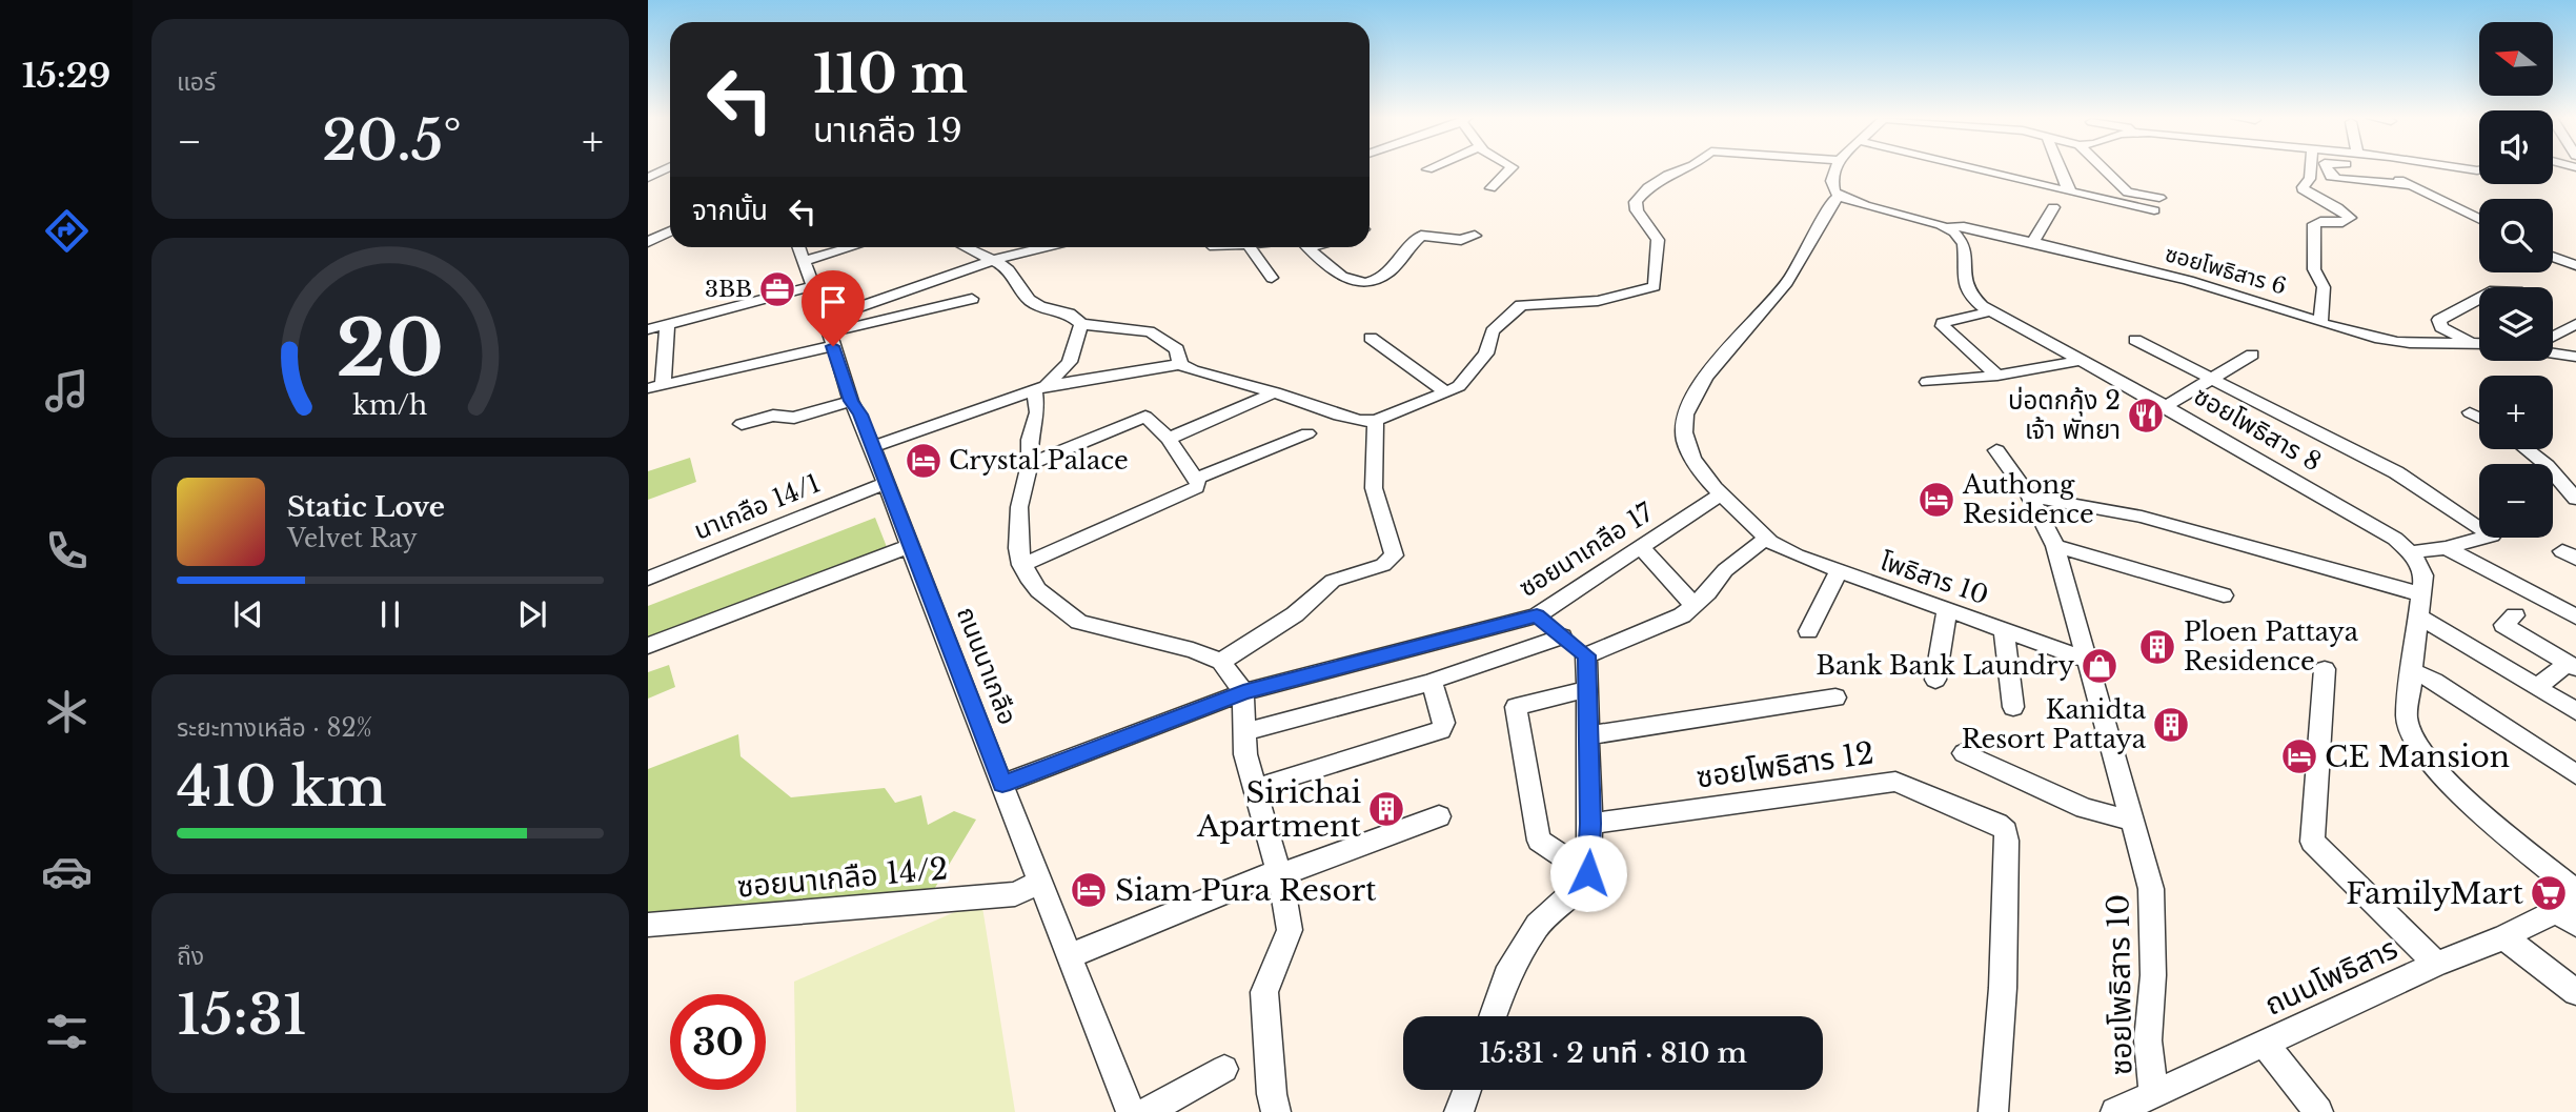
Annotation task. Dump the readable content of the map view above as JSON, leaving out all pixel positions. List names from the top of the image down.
{
  "streets": {
    "street": [
      "ซอยโพธิสาร 6",
      "ซอยโพธิสาร 8",
      "นาเกลือ 14/1",
      "ซอยนาเกลือ 17",
      "โพธิสาร 10",
      "ถนนนาเกลือ",
      "ซอยโพธิสาร 12",
      "ซอยนาเกลือ 14/2",
      "ถนนโพธิสาร",
      "ซอยโพธิสาร 10"
    ]
  },
  "crossings": [
    ["ซอยโพธิสาร 6", "ซอยโพธิสาร 8"],
    ["นาเกลือ 14/1", "ถนนนาเกลือ"],
    ["ซอยนาเกลือ 17", "โพธิสาร 10"],
    ["ซอยนาเกลือ 17", "ถนนนาเกลือ"],
    ["โพธิสาร 10", "ซอยโพธิสาร 10"],
    ["ถนนนาเกลือ", "ซอยนาเกลือ 14/2"],
    ["ถนนโพธิสาร", "ซอยโพธิสาร 10"]
  ],
  "places": {
    "office": ["3BB"],
    "restaurant": ["บ่อตกกุ้ง 2 เจ้า พัทยา"],
    "hotel": [
      "Crystal Palace",
      "Authong Residence",
      "CE Mansion",
      "Siam Pura Resort"
    ],
    "building": ["Ploen Pattaya Residence", "Kanidta Resort Pattaya", "Sirichai Apartment"],
    "shop": ["Bank Bank Laundry"],
    "supermarket": ["FamilyMart"]
  },
  "north": "left",
  "page": {
    "tabs": "15:29",
    "tile": [
      "แอร์",
      ["ระยะทางเหลือ · 82%", "410 km"],
      ["ถึง", "15:31"]
    ],
    "map_buttons": ["+", "−"],
    "turn": ["110 m", "นาเกลือ 19"],
    "heat": ["−", "20.5°", "+"],
    "then": "จากนั้น",
    "song": ["Static Love", "Velvet Ray"],
    "limit": "30",
    "trip": "15:31 · 2 นาที · 810 m",
    "gauge": ["20", "km/h"]
  }
}
